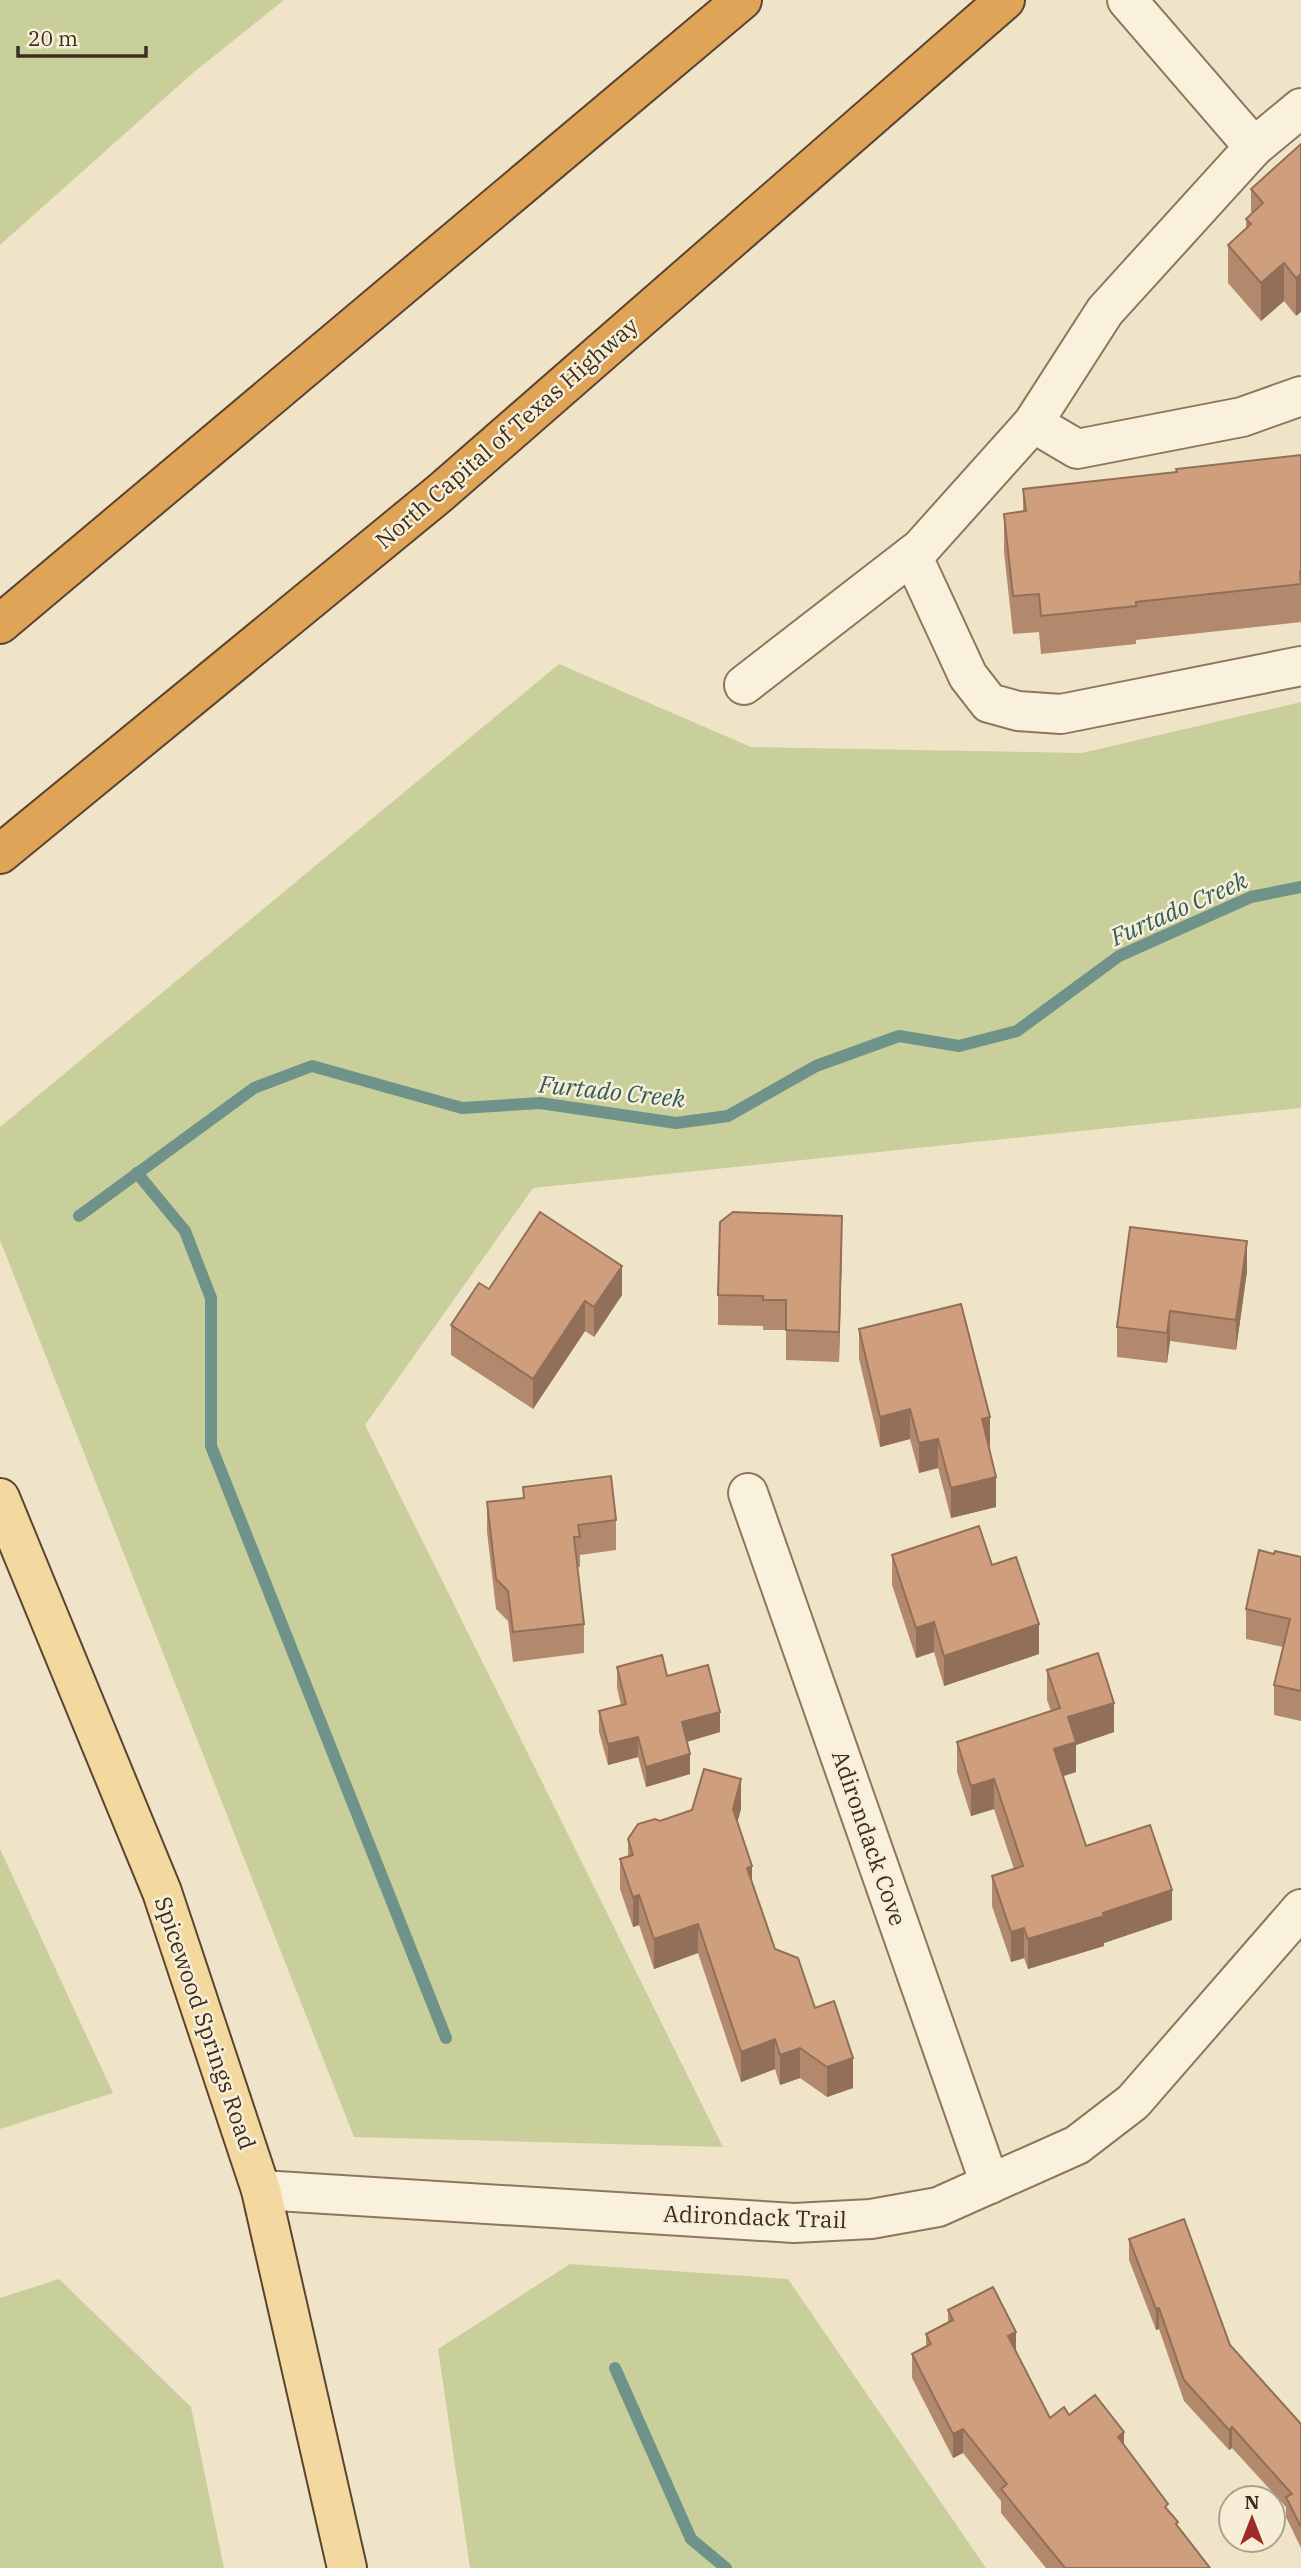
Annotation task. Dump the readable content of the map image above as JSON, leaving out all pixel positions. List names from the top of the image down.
{
  "streets": {
    "highway": ["North Capital of Texas Highway"],
    "main road": ["Spicewood Springs Road"],
    "street": ["Adirondack Cove", "Adirondack Trail"]
  },
  "crossings": [
    ["Adirondack Cove", "Adirondack Trail"],
    ["Spicewood Springs Road", "Adirondack Trail"]
  ],
  "water": ["Furtado Creek"],
  "scale_bar": "20 m",
  "north": "top"
}
